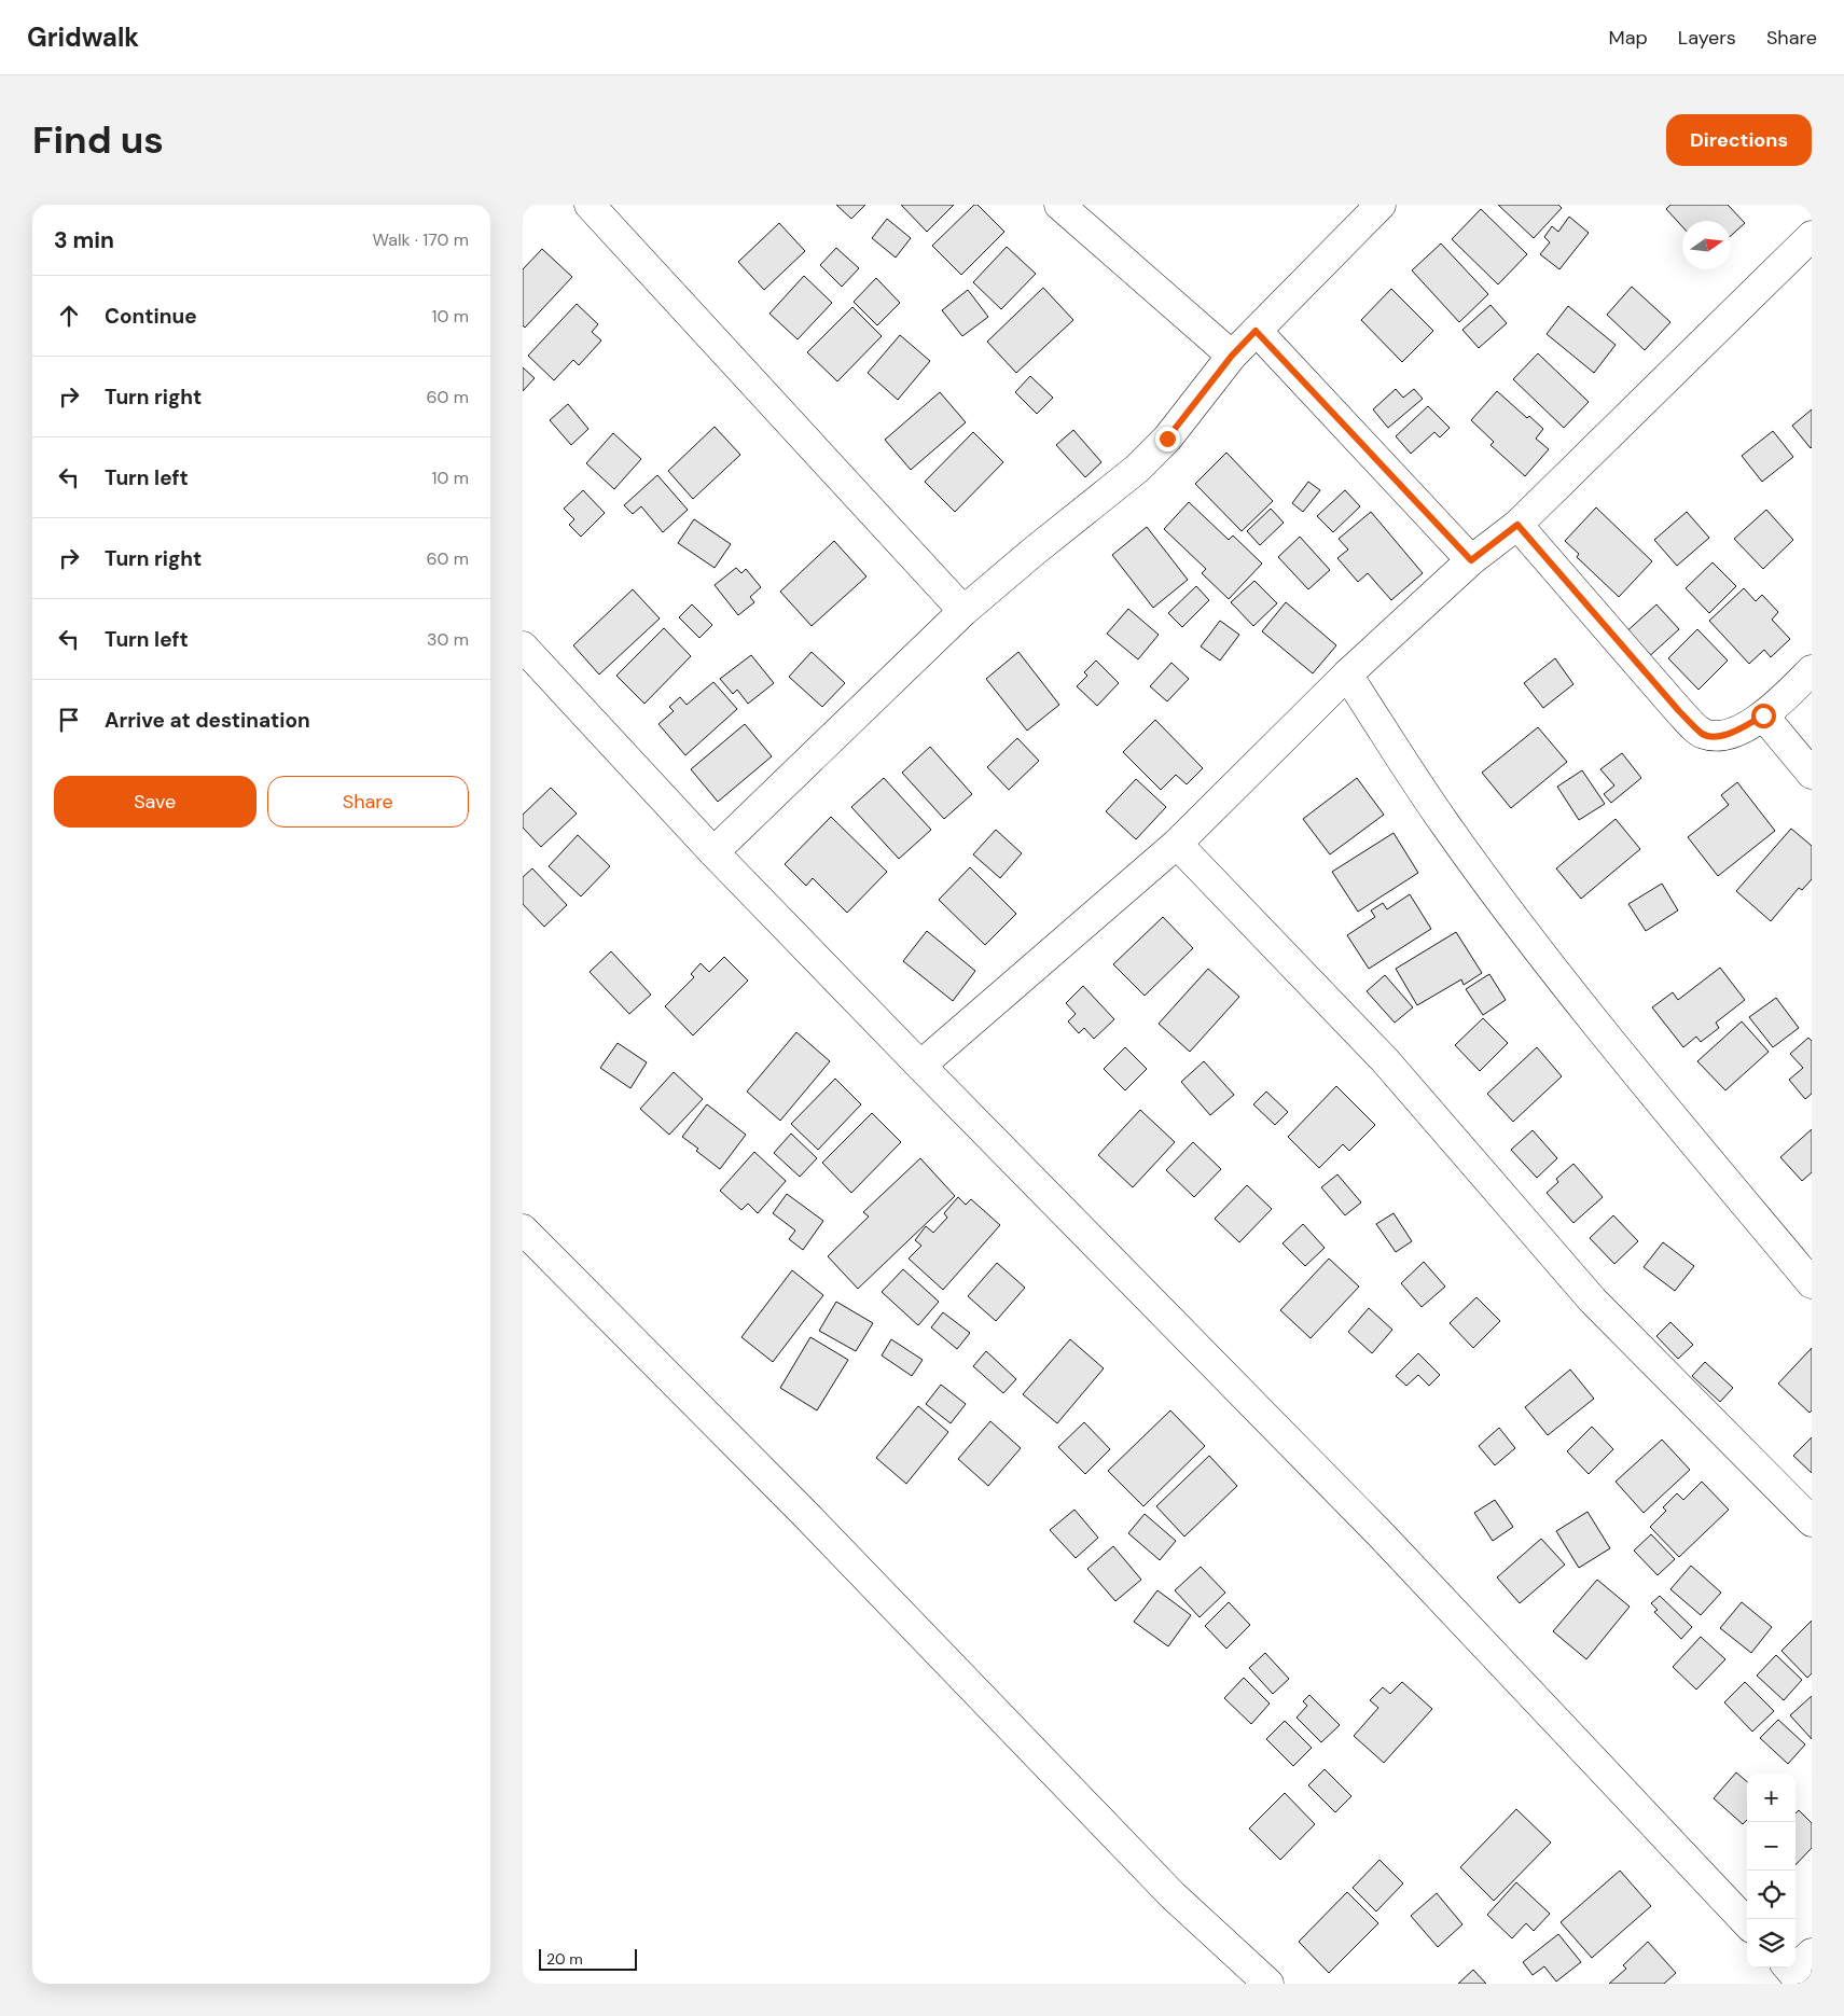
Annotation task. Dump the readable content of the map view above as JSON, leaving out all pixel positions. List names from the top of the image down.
{
  "scale_bar": "20 m",
  "north": "right",
  "page": {
    "header": "Gridwalk",
    "nav": ["Map", "Layers", "Share"],
    "buttons": [
      "Directions",
      ["Save", "Share"]
    ],
    "title": "Find us",
    "heading": ["3 min", "Walk · 170 m"],
    "list": [
      ["Continue", "10 m"],
      ["Turn right", "60 m"],
      ["Turn left", "10 m"],
      ["Turn right", "60 m"],
      ["Turn left", "30 m"],
      "Arrive at destination"
    ],
    "map_buttons": ["+", "−"],
    "scale": "20 m"
  }
}
